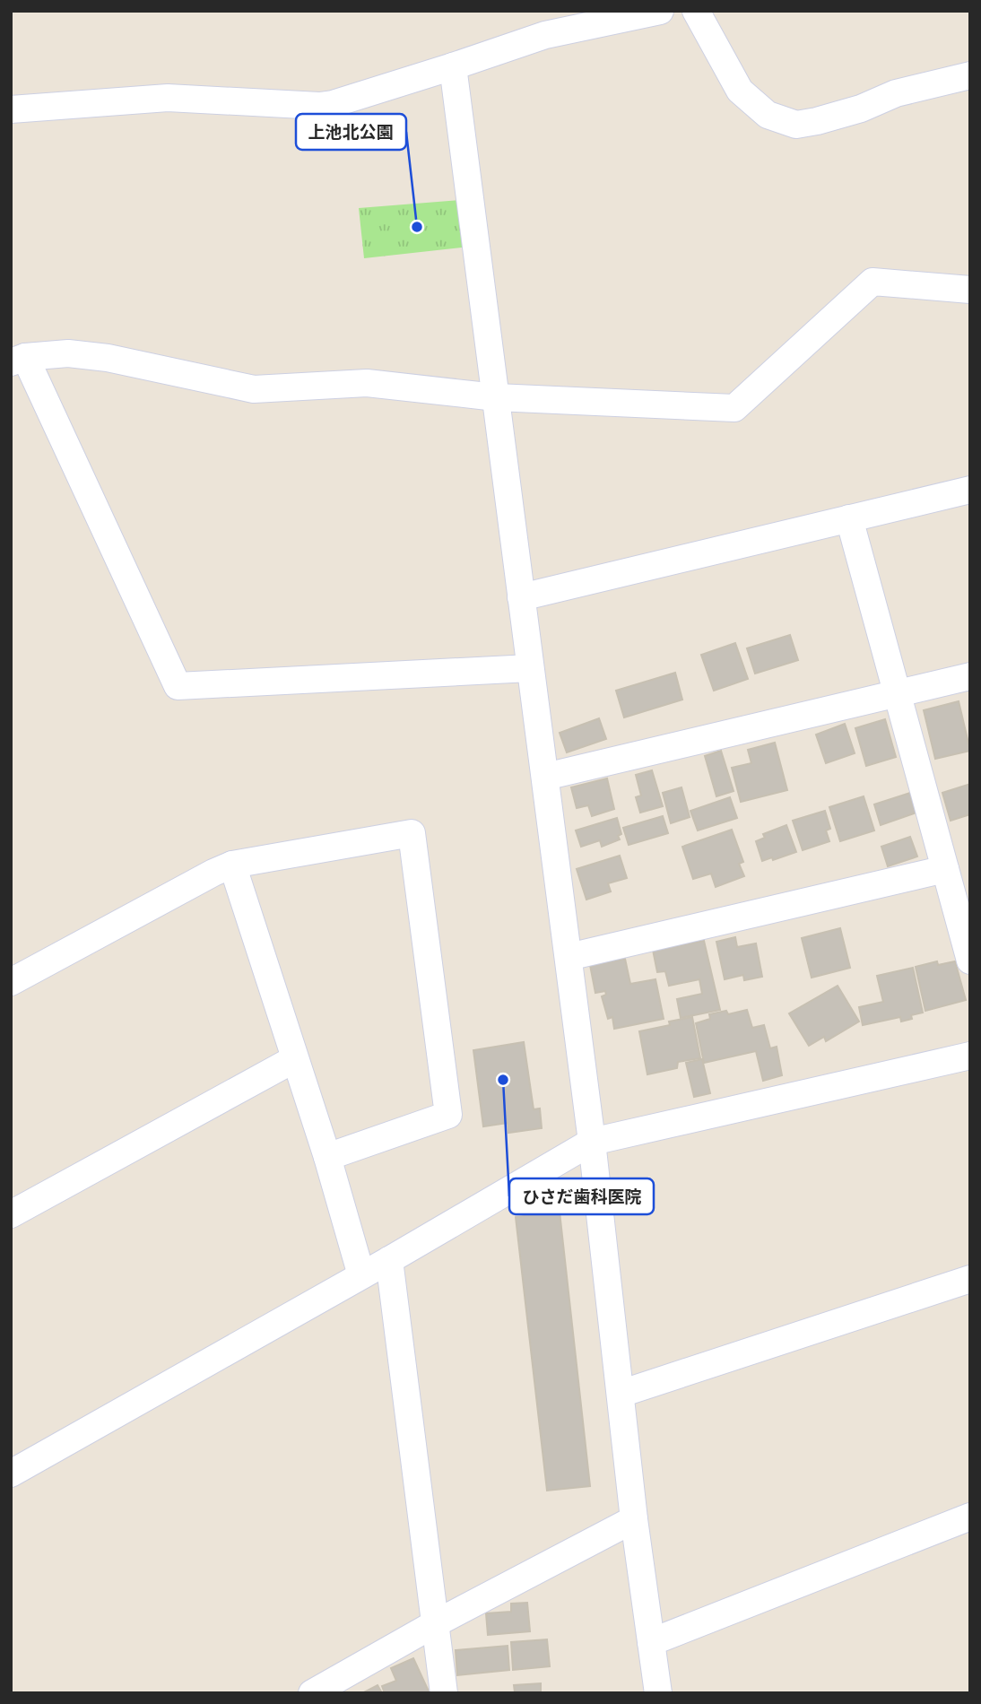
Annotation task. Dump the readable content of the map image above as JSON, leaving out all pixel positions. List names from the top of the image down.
{
  "places": ["上池北公園", "ひさだ歯科医院"]
}
